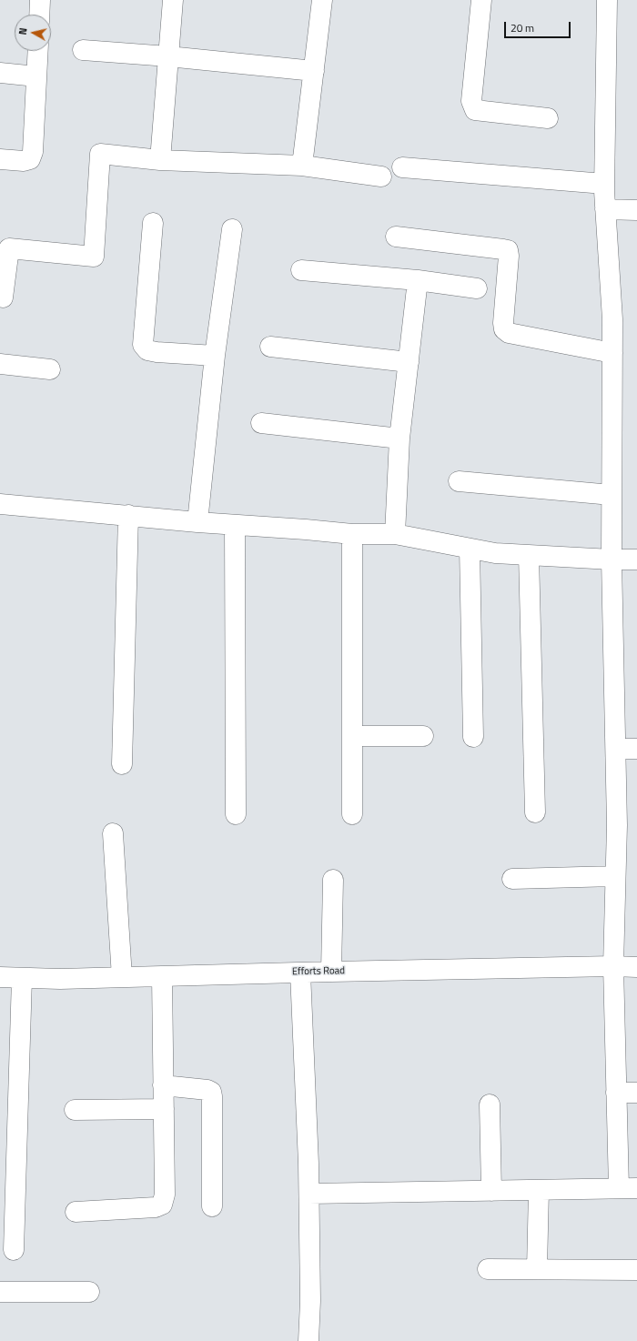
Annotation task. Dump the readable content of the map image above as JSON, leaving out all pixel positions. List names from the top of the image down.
{
  "streets": {
    "street": ["Efforts Road"]
  },
  "scale_bar": "20 m",
  "north": "left"
}
